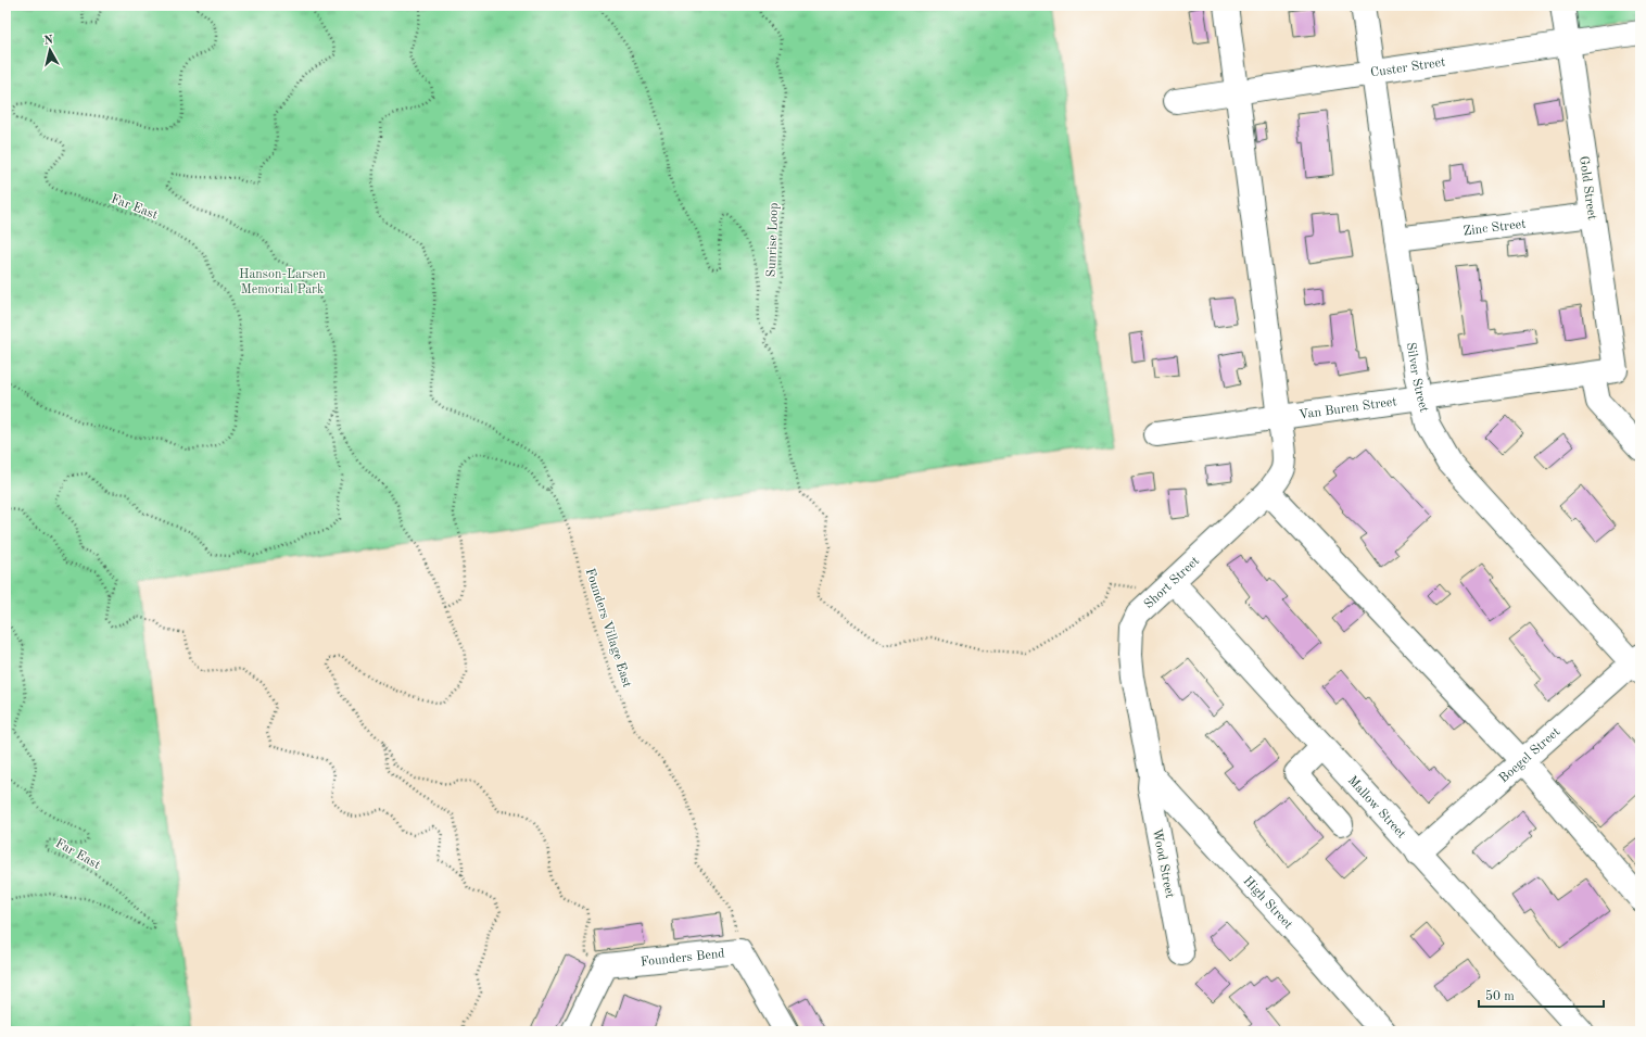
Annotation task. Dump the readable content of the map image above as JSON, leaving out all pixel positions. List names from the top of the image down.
{
  "streets": {
    "street": [
      "Custer Street",
      "Gold Street",
      "Zinc Street",
      "Silver Street",
      "Van Buren Street",
      "Short Street",
      "Boegel Street",
      "Mallow Street",
      "Wood Street",
      "High Street",
      "Founders Bend"
    ],
    "path": ["Far East", "Sunrise Loop", "Founders Village East"]
  },
  "crossings": [
    ["Custer Street", "Gold Street"],
    ["Custer Street", "Silver Street"],
    ["Custer Street", "Short Street"],
    ["Gold Street", "Zinc Street"],
    ["Gold Street", "Van Buren Street"],
    ["Zinc Street", "Silver Street"],
    ["Silver Street", "Van Buren Street"],
    ["Silver Street", "Boegel Street"],
    ["Van Buren Street", "Short Street"],
    ["Short Street", "Mallow Street"],
    ["Short Street", "Wood Street"],
    ["Short Street", "High Street"],
    ["Founders Village East", "Founders Bend"],
    ["Boegel Street", "Mallow Street"],
    ["Wood Street", "High Street"]
  ],
  "parks": ["Hanson-Larsen Memorial Park"],
  "scale_bar": "50 m",
  "north": "top"
}
